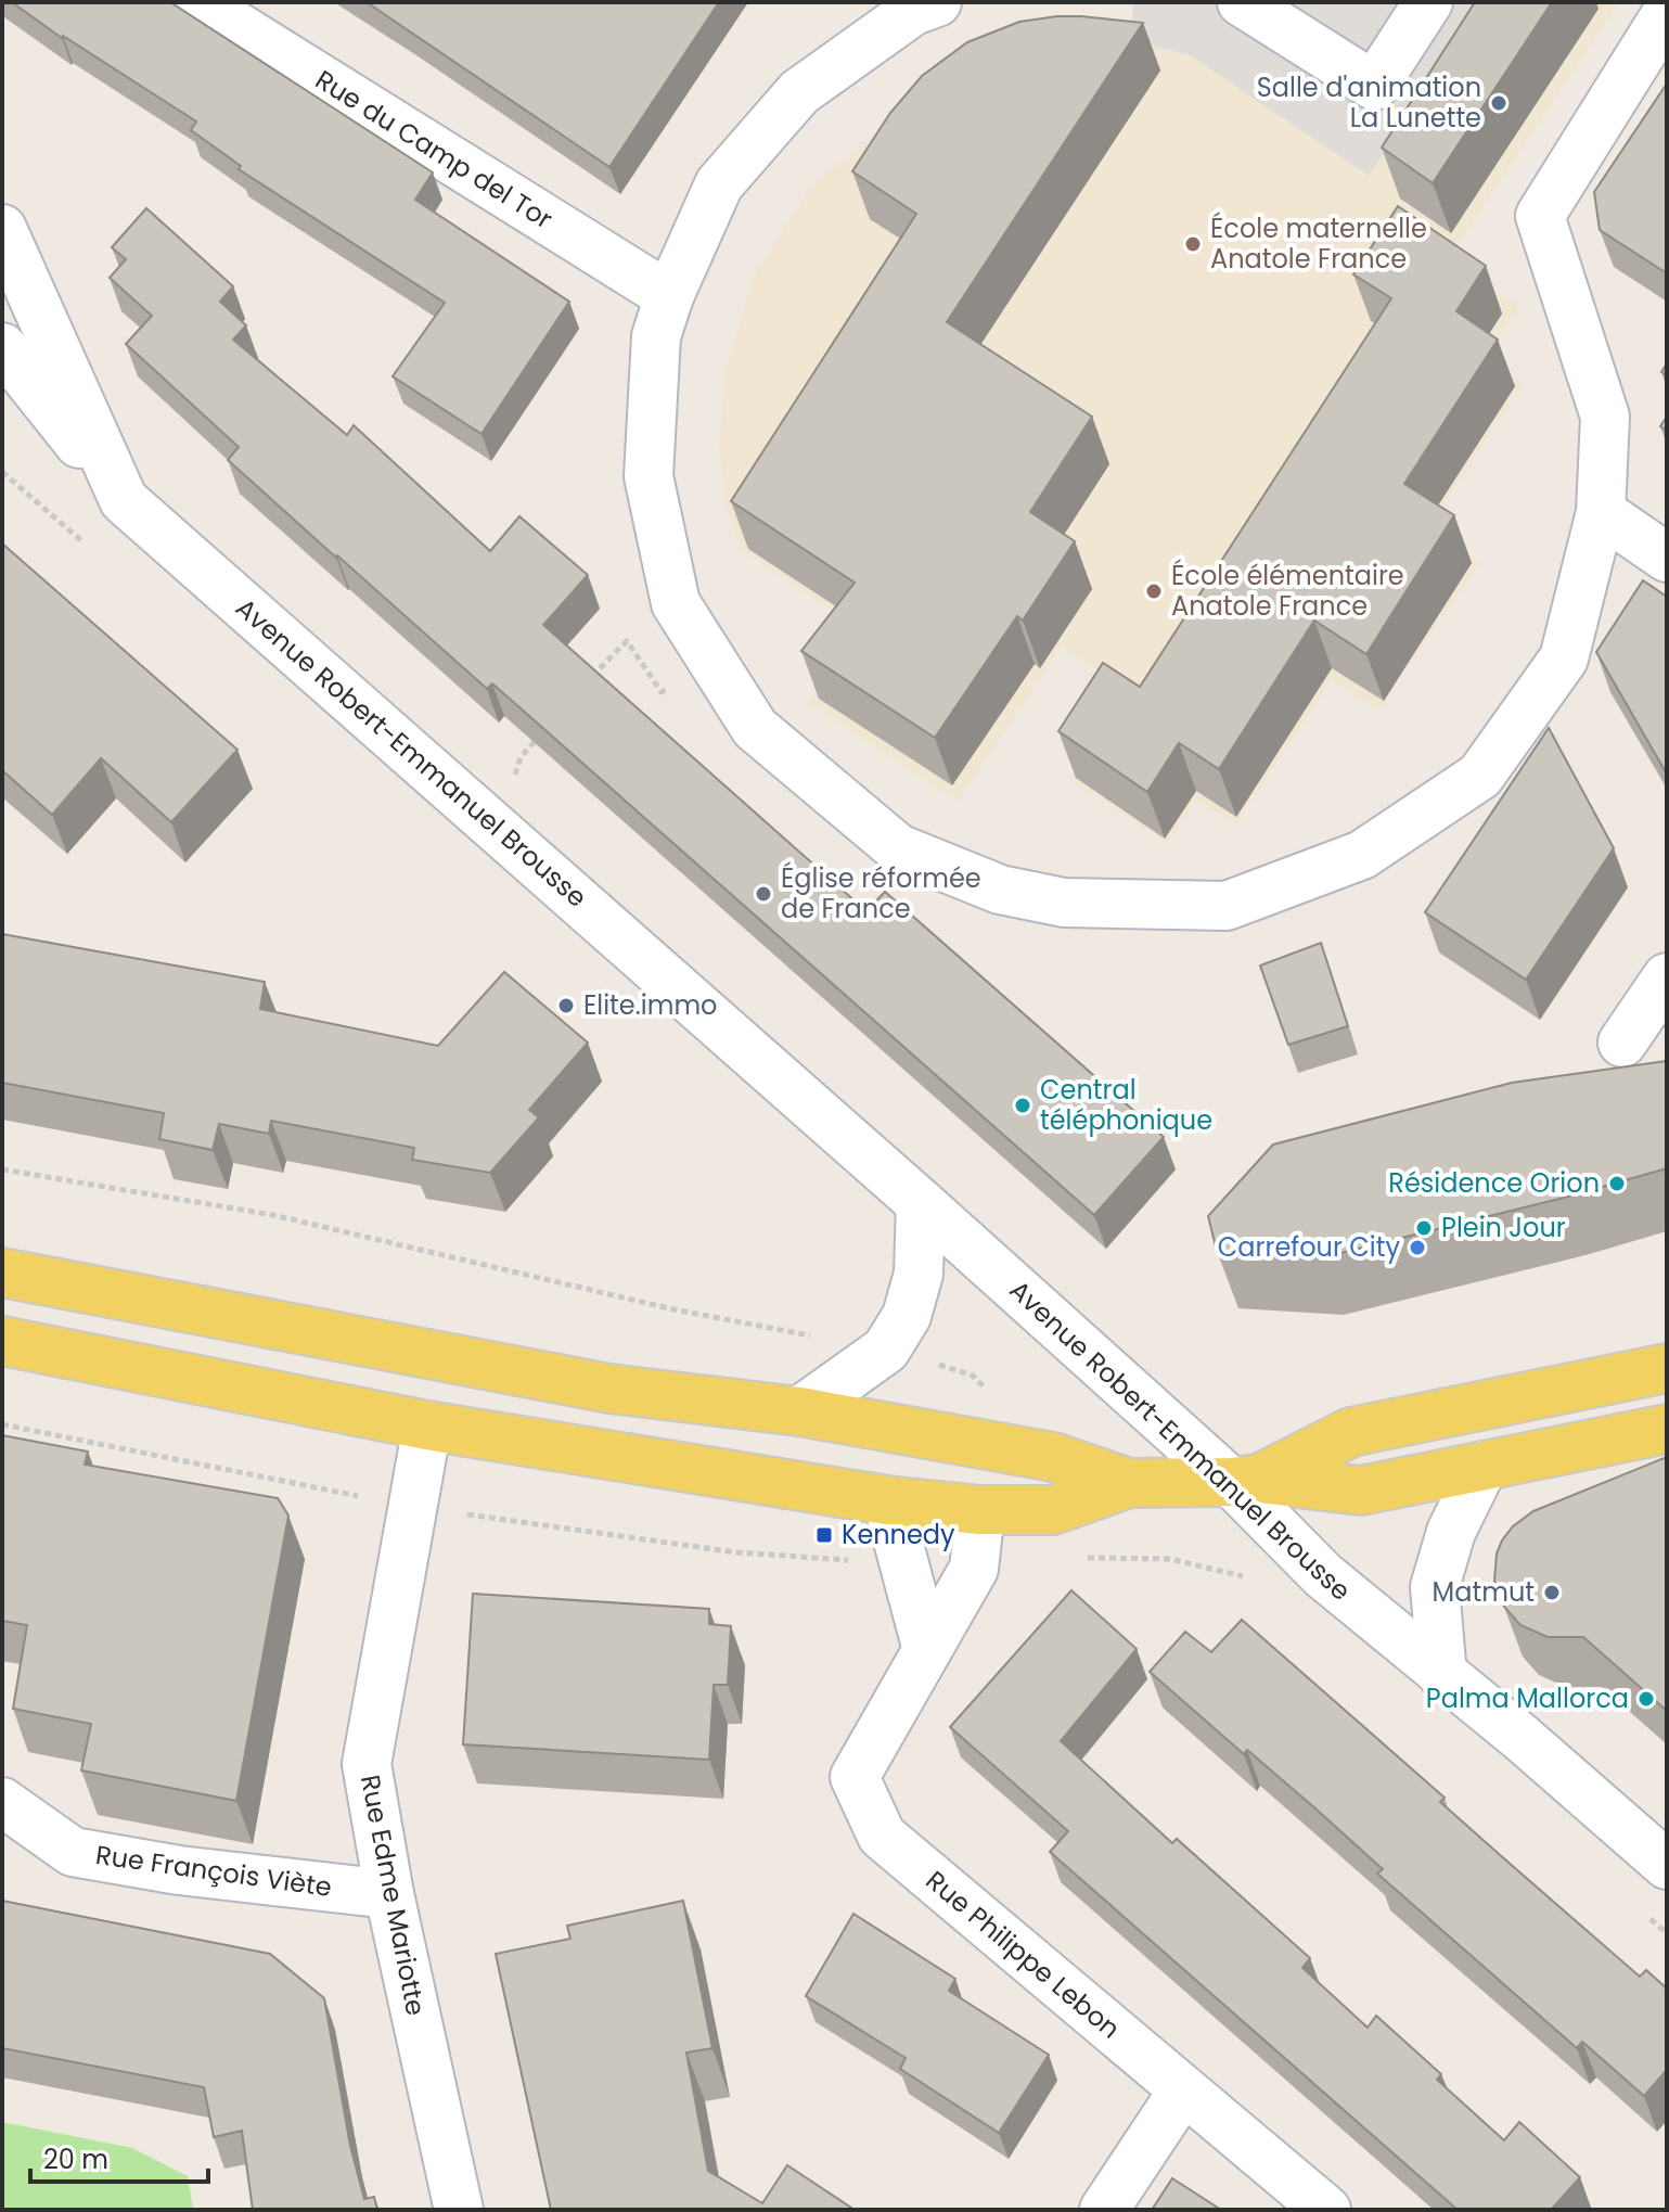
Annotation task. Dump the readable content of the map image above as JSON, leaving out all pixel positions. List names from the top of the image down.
{
  "streets": {
    "street": [
      "Rue du Camp del Tor",
      "Avenue Robert-Emmanuel Brousse",
      "Rue François Viète",
      "Rue Edme Mariotte",
      "Rue Philippe Lebon"
    ]
  },
  "crossings": [
    ["Rue François Viète", "Rue Edme Mariotte"]
  ],
  "places": {
    "other": [
      "Salle d'animation La Lunette",
      "École maternelle Anatole France",
      "École élémentaire Anatole France",
      "Église réformée de France",
      "Elite.immo",
      "Central téléphonique",
      "Résidence Orion",
      "Plein Jour",
      "Carrefour City",
      "Matmut",
      "Palma Mallorca"
    ],
    "transit": ["Kennedy"]
  },
  "scale_bar": "20 m"
}
